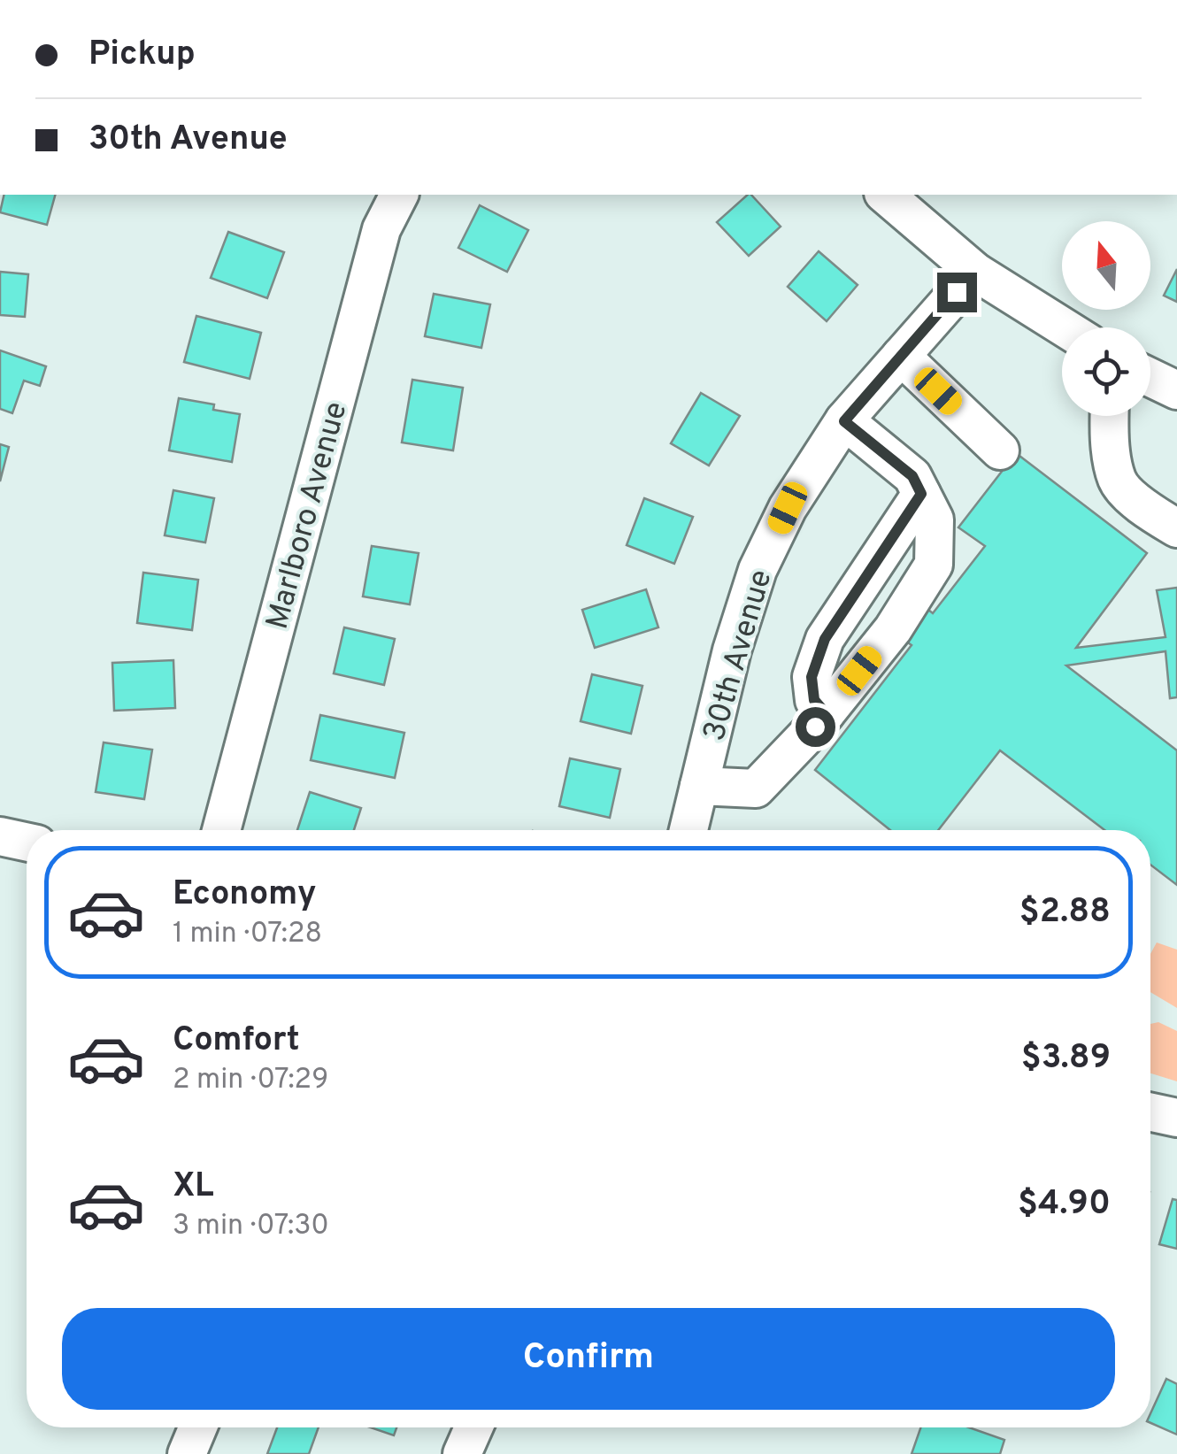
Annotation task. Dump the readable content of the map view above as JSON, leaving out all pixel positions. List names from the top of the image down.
{
  "streets": {
    "street": ["Marlboro Avenue", "30th Avenue"]
  },
  "north": "top",
  "page": {
    "banner": ["Pickup", "30th Avenue"],
    "list": [
      {
        "name": "Economy",
        "note": "1 min · 07:28",
        "value": "$2.88"
      },
      {
        "name": "Comfort",
        "note": "2 min · 07:29",
        "value": "$3.89"
      },
      {
        "name": "XL",
        "note": "3 min · 07:30",
        "value": "$4.90"
      }
    ],
    "buttons": "Confirm"
  }
}
